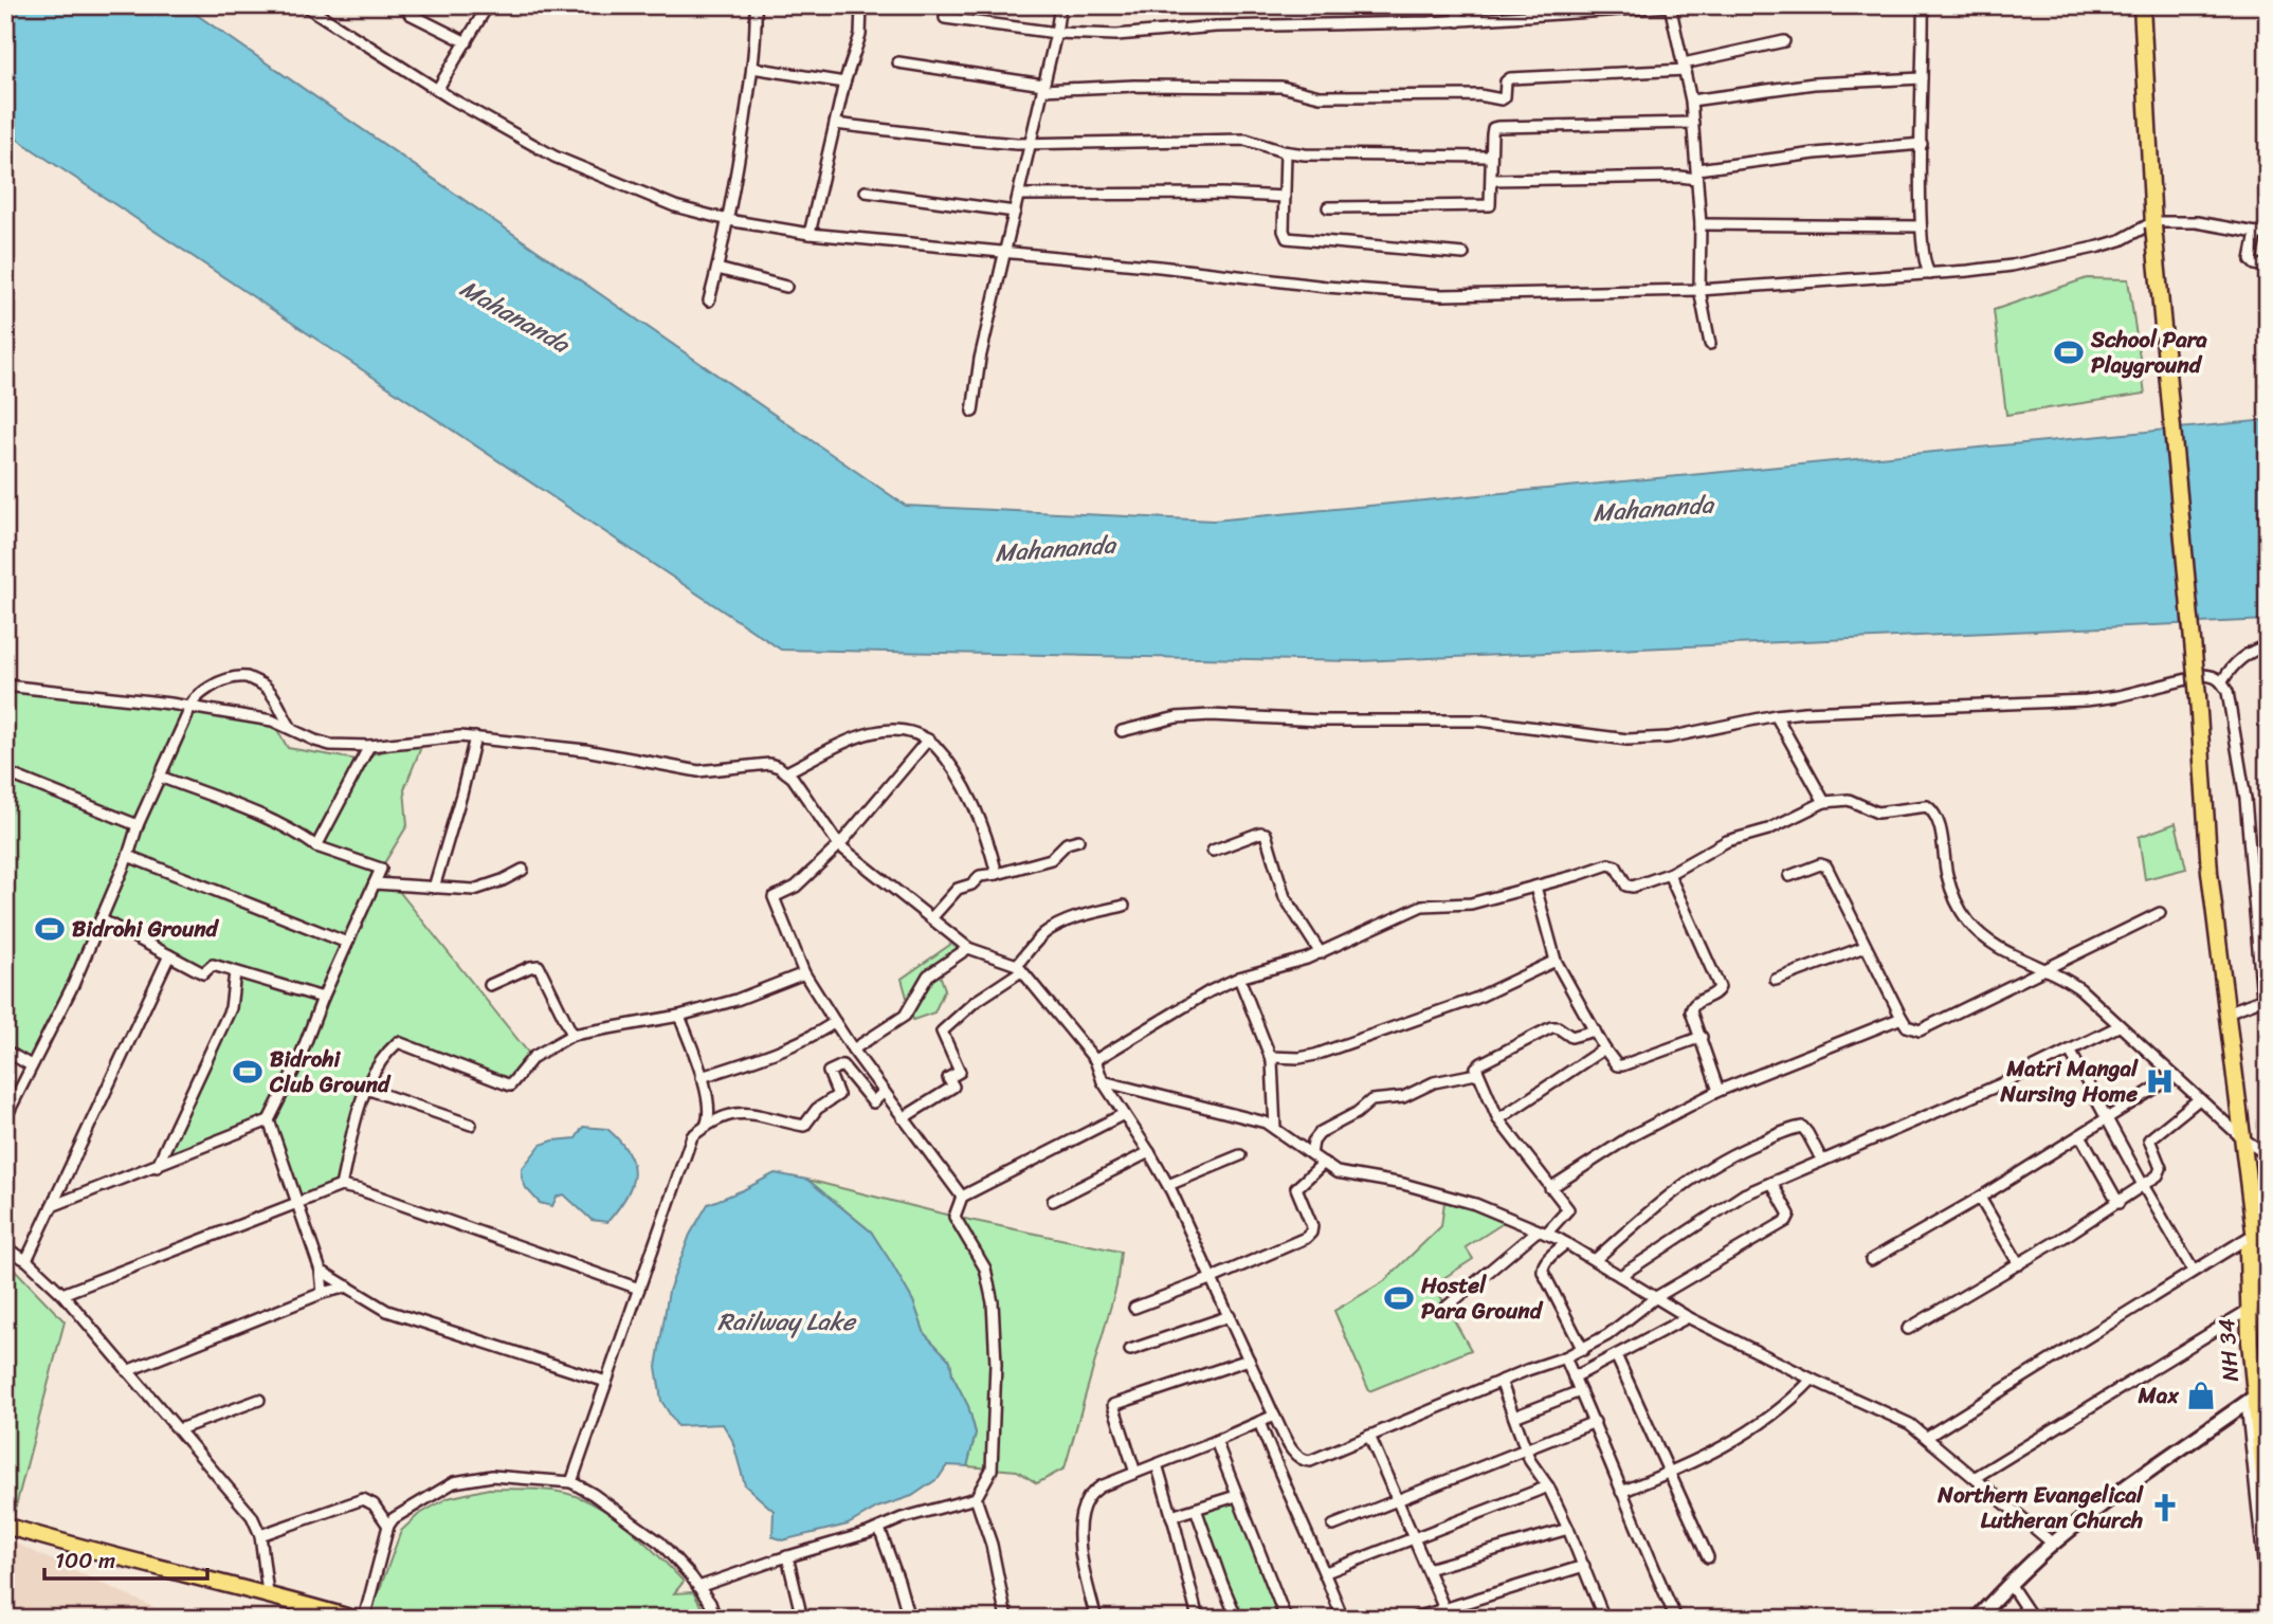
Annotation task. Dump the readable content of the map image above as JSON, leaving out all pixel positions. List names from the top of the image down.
{
  "streets": {
    "main road": ["NH 34"]
  },
  "water": ["Mahananda", "Railway Lake"],
  "places": {
    "sports": [
      "School Para Playground",
      "Bidrohi Ground",
      "Bidrohi Club Ground",
      "Hostel Para Ground"
    ],
    "hospital": ["Matri Mangal Nursing Home"],
    "shop": ["Max"],
    "church": ["Northern Evangelical Lutheran Church"]
  },
  "scale_bar": "100 m"
}
